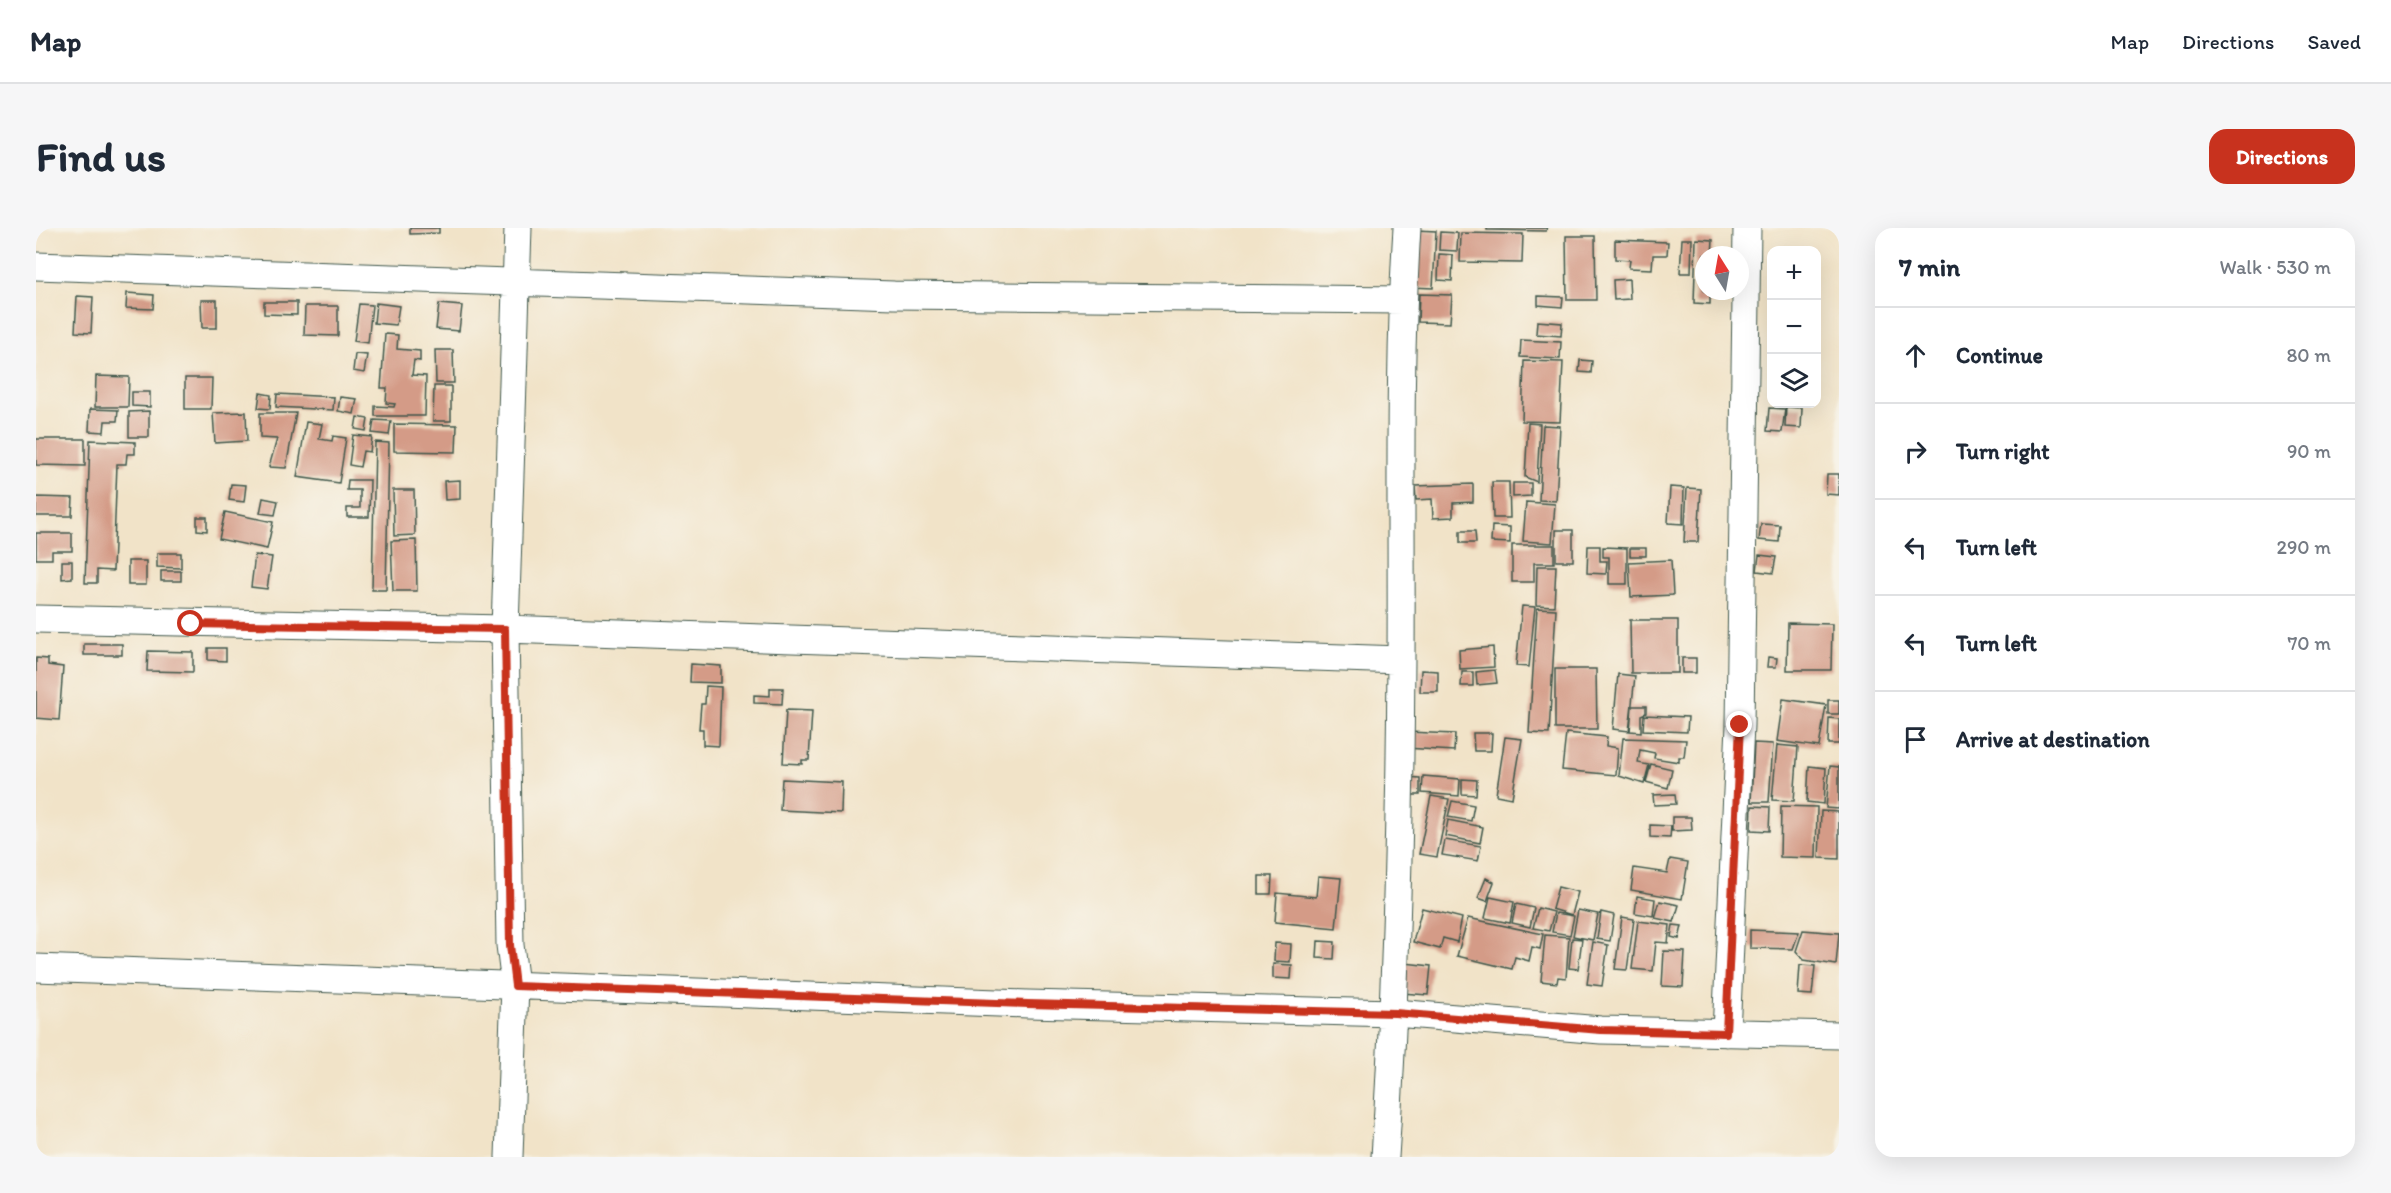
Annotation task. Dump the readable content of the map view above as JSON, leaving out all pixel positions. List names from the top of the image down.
{
  "north": "top",
  "page": {
    "header": "Map",
    "nav": ["Map", "Directions", "Saved"],
    "buttons": "Directions",
    "title": "Find us",
    "heading": ["7 min", "Walk · 530 m"],
    "map_buttons": ["+", "−"],
    "list": [
      ["Continue", "80 m"],
      ["Turn right", "90 m"],
      ["Turn left", "290 m"],
      ["Turn left", "70 m"],
      "Arrive at destination"
    ]
  }
}
